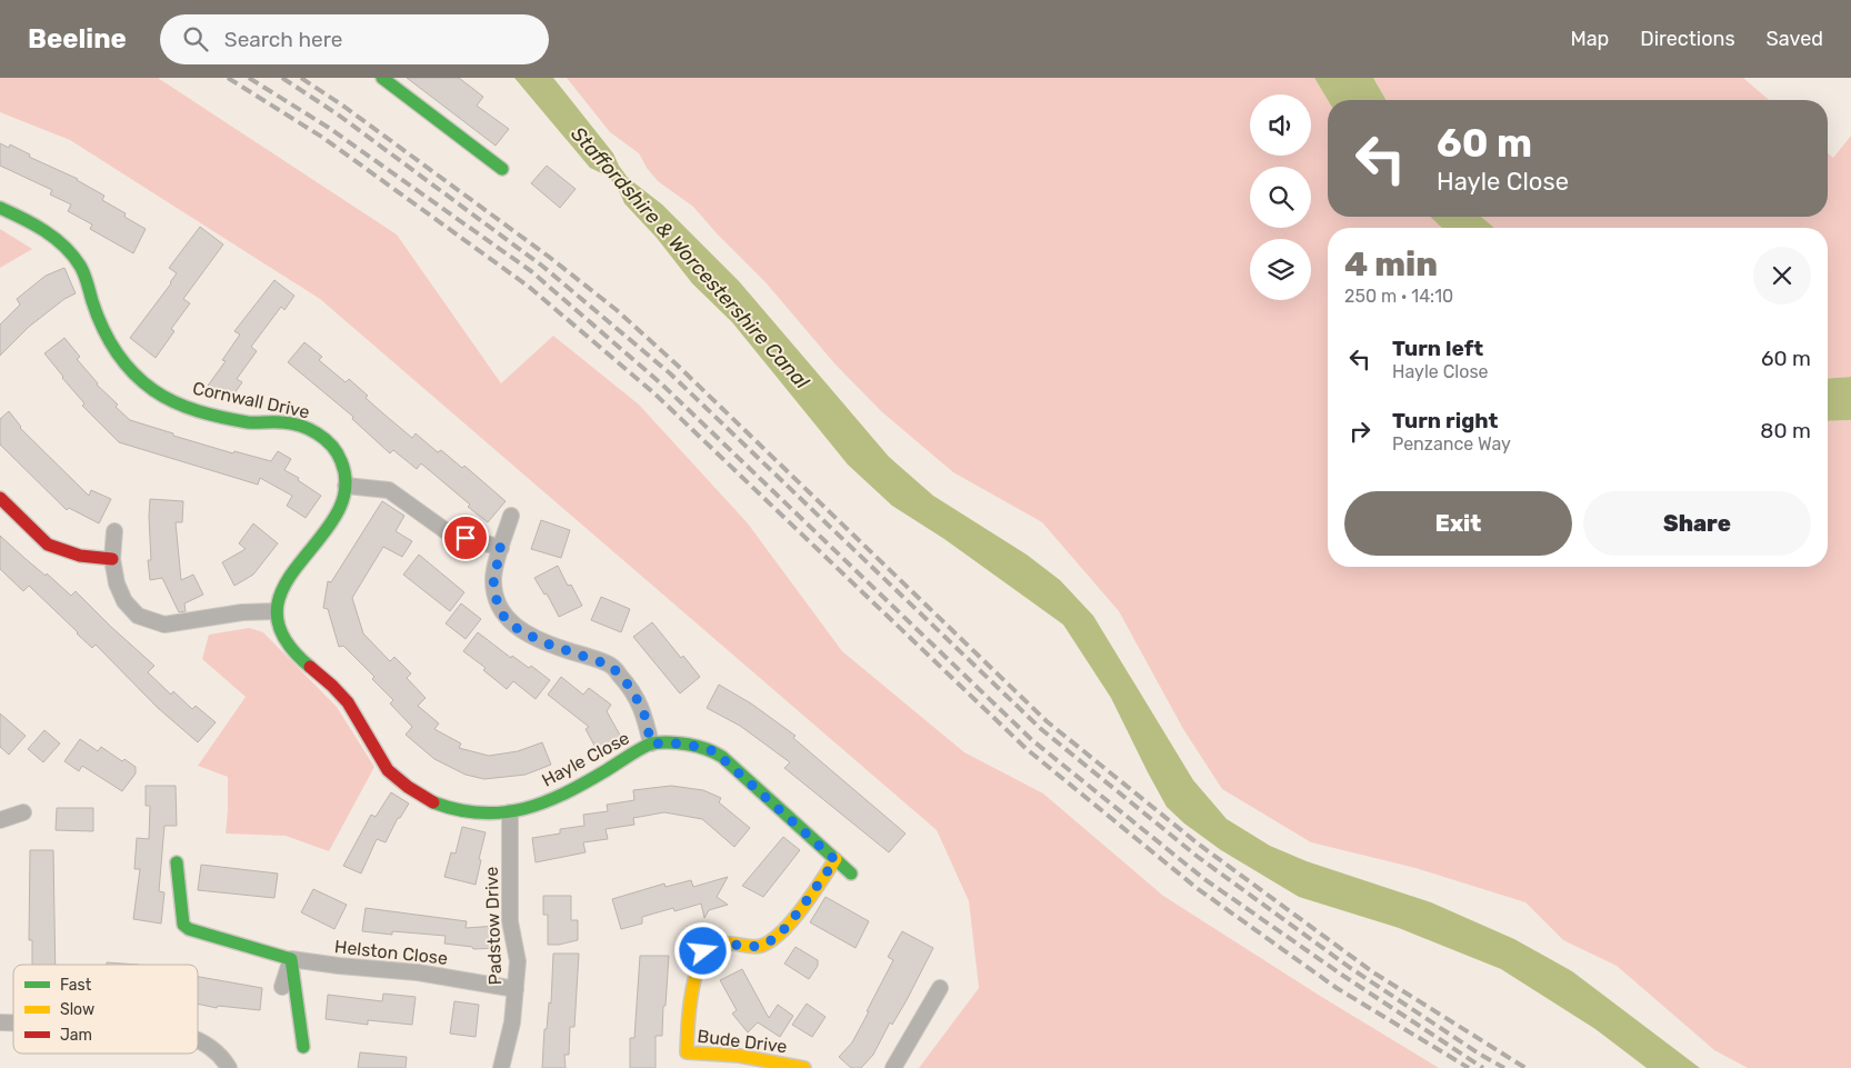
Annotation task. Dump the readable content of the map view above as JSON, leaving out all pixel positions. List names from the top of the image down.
{
  "streets": {
    "street": [
      "Cornwall Drive",
      "Hayle Close",
      "Padstow Drive",
      "Helston Close",
      "Bude Drive"
    ]
  },
  "crossings": [
    ["Hayle Close", "Padstow Drive"],
    ["Hayle Close", "Bude Drive"],
    ["Padstow Drive", "Helston Close"]
  ],
  "water": ["Staffordshire & Worcestershire Canal"],
  "legend": ["Fast", "Slow", "Jam"],
  "page": {
    "header": "Beeline",
    "search": "Search here",
    "nav": ["Map", "Directions", "Saved"],
    "turn": ["60 m", "Hayle Close"],
    "heading": ["4 min", "250 m · 14:10"],
    "list": [
      {
        "name": "Turn left",
        "note": "Hayle Close",
        "value": "60 m"
      },
      {
        "name": "Turn right",
        "note": "Penzance Way",
        "value": "80 m"
      }
    ],
    "buttons": ["Exit", "Share"]
  }
}
